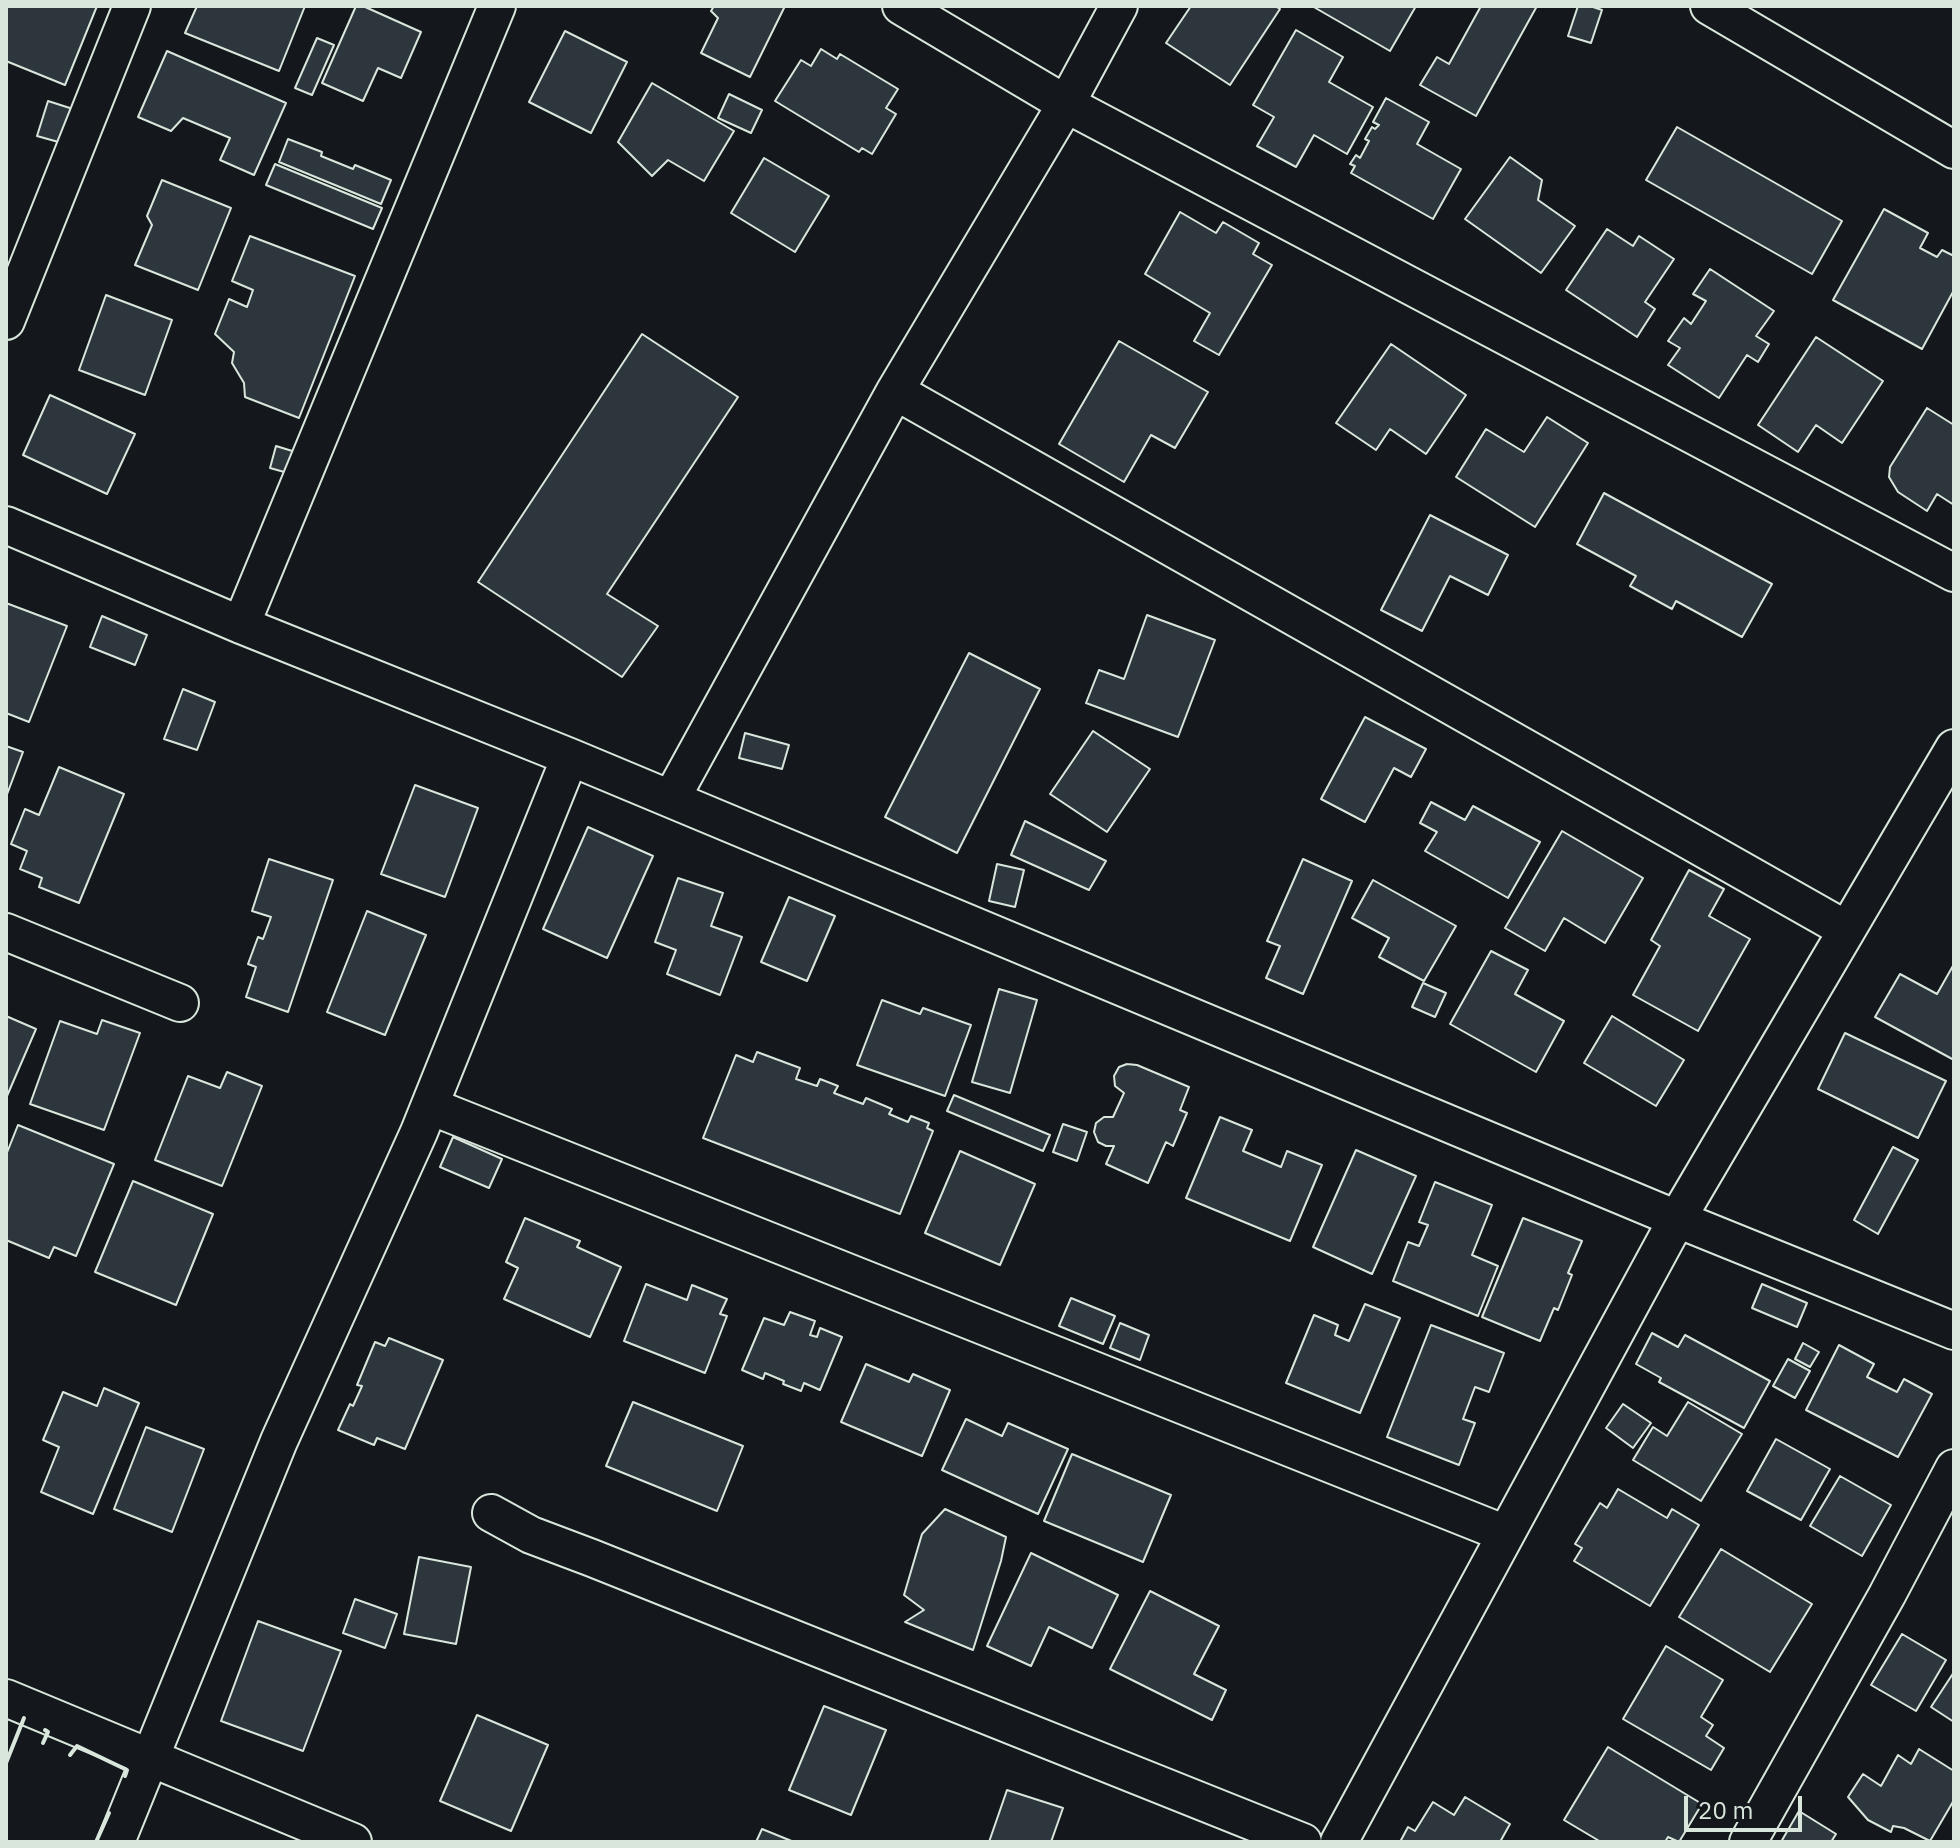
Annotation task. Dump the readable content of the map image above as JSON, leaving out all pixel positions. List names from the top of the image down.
{
  "scale_bar": "20 m"
}
